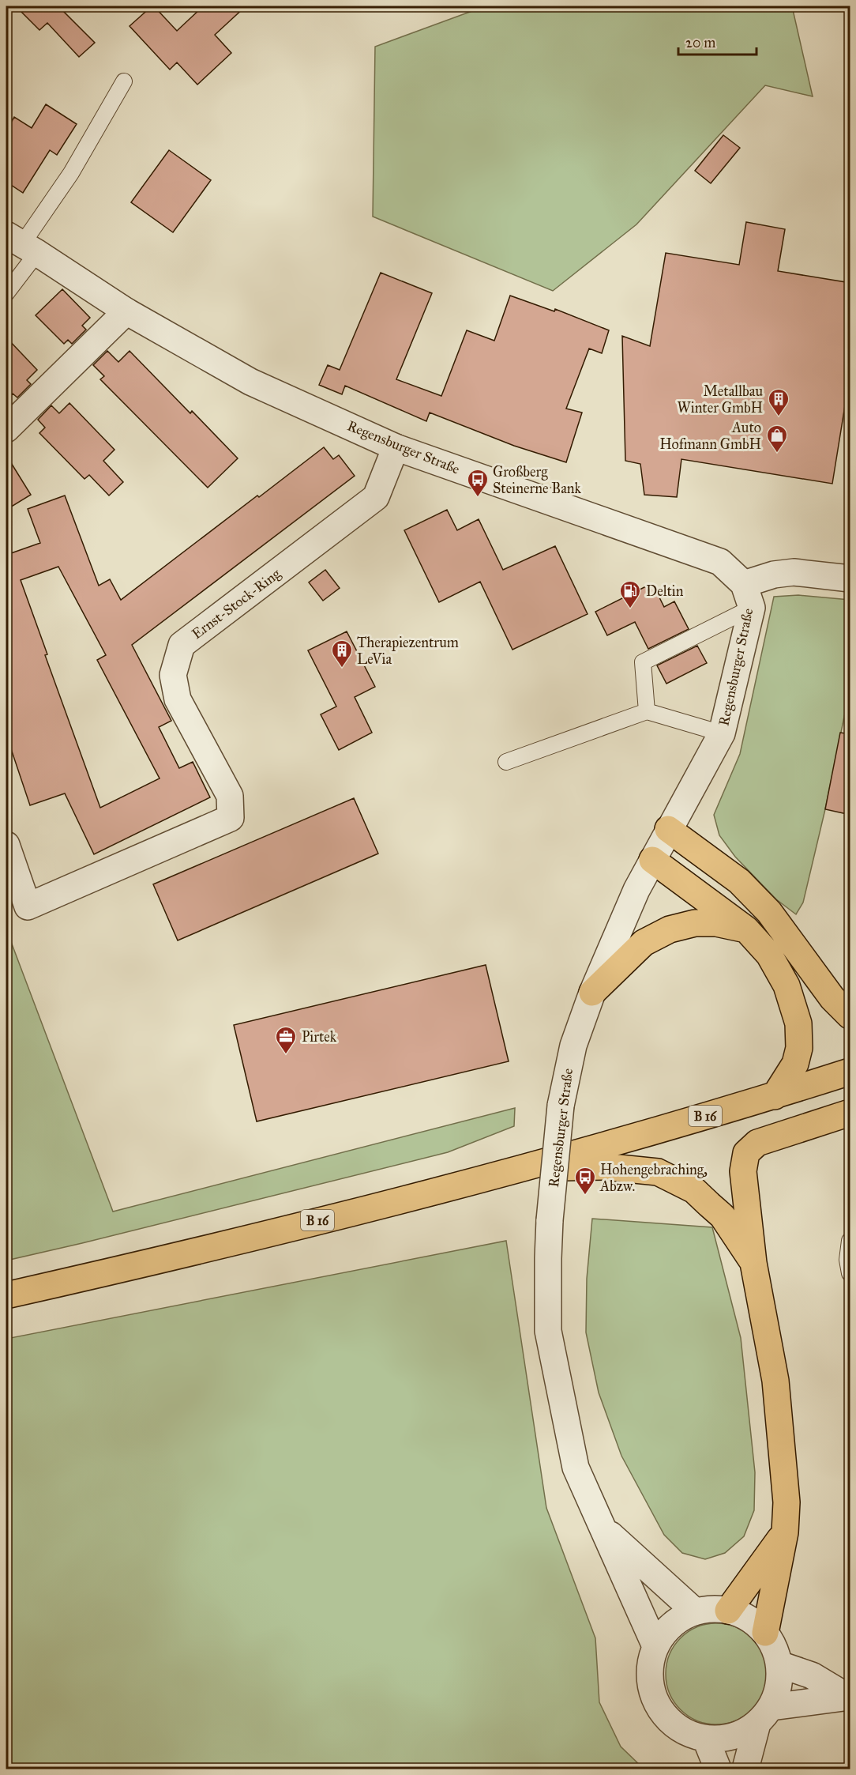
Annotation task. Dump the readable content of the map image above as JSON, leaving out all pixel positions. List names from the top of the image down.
{
  "streets": {
    "highway": ["B 16"],
    "street": ["Regensburger Straße", "Ernst-Stock-Ring"]
  },
  "crossings": [
    ["Regensburger Straße", "Ernst-Stock-Ring"]
  ],
  "places": {
    "building": ["Metallbau Winter GmbH", "Therapiezentrum LeVia"],
    "shop": ["Auto Hofmann GmbH"],
    "bus stop": ["Großberg Steinerne Bank", "Hohengebraching, Abzw."],
    "fuel station": ["Deltin"],
    "office": ["Pirtek"]
  },
  "scale_bar": "20 m"
}
